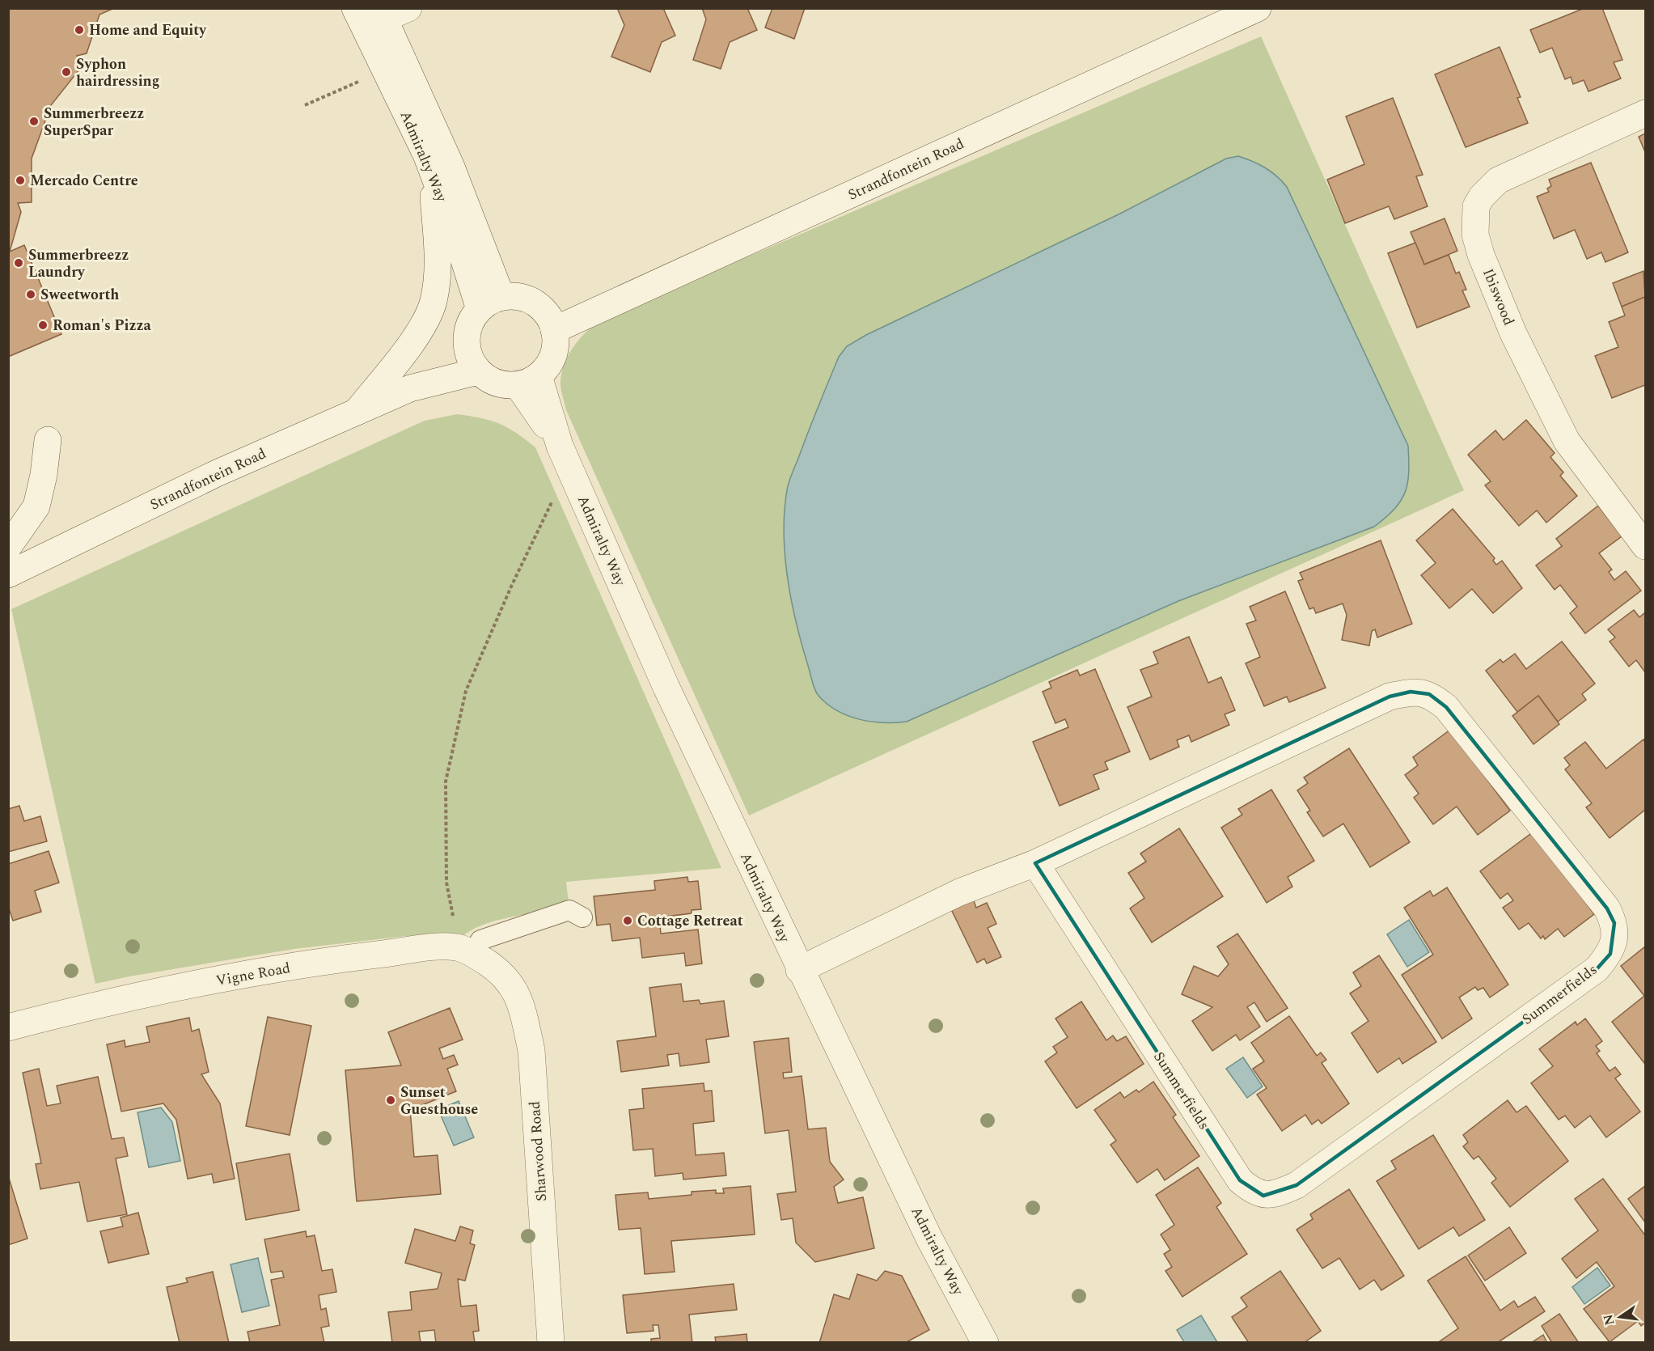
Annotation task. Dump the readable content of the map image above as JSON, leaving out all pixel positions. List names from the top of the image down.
{
  "streets": {
    "street": [
      "Admiralty Way",
      "Strandfontein Road",
      "Ibiswood",
      "Vigne Road",
      "Summerfields",
      "Sharwood Road"
    ]
  },
  "crossings": [
    ["Admiralty Way", "Strandfontein Road"],
    ["Admiralty Way", "Summerfields"],
    ["Vigne Road", "Sharwood Road"]
  ],
  "places": [
    "Home and Equity",
    "Syphon hairdressing",
    "Summerbreezz SuperSpar",
    "Mercado Centre",
    "Summerbreezz Laundry",
    "Sweetworth",
    "Roman's Pizza",
    "Cottage Retreat",
    "Sunset Guesthouse"
  ],
  "north": "left"
}
